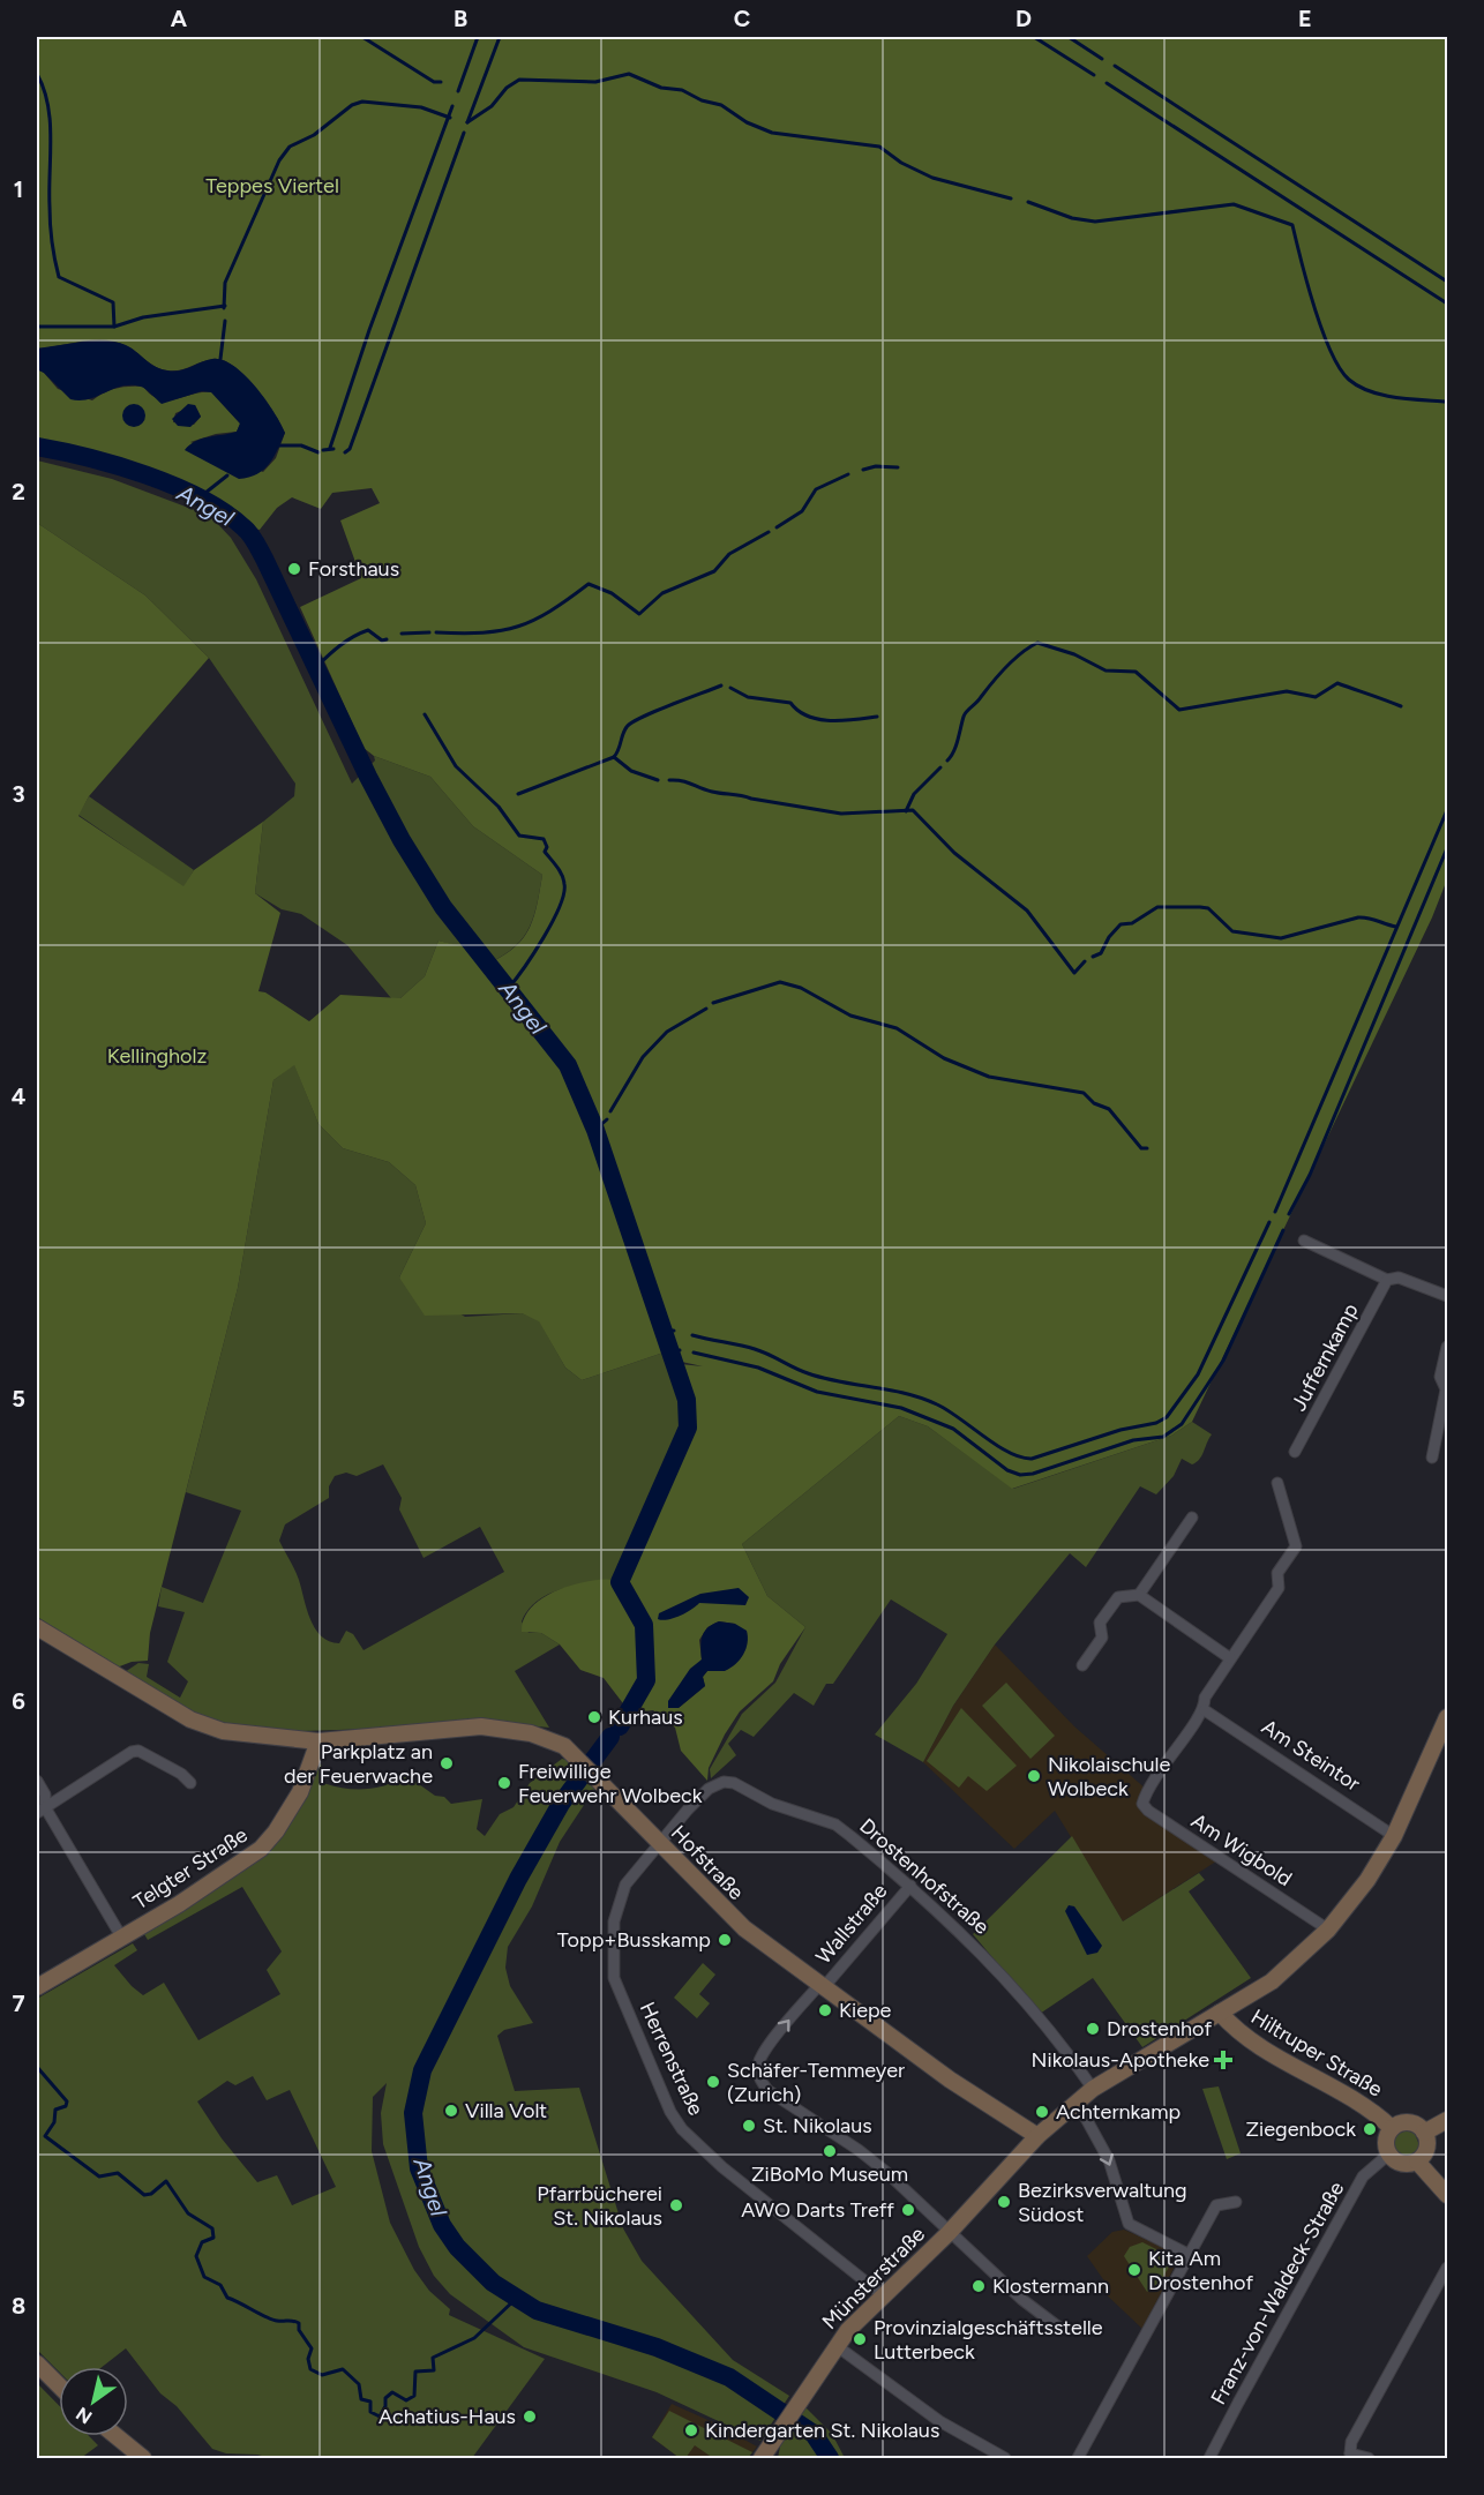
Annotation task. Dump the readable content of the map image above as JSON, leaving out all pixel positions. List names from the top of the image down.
{
  "streets": {
    "street": [
      "Juffernkamp",
      "Am Steintor",
      "Am Wigbold",
      "Hofstraße",
      "Telgter Straße",
      "Drostenhofstraße",
      "Wallstraße",
      "Hiltruper Straße",
      "Herrenstraße",
      "Münsterstraße",
      "Franz-von-Waldeck-Straße"
    ]
  },
  "crossings": [
    ["Am Steintor", "Am Wigbold"],
    ["Hofstraße", "Telgter Straße"],
    ["Hofstraße", "Drostenhofstraße"],
    ["Hofstraße", "Wallstraße"],
    ["Hofstraße", "Herrenstraße"],
    ["Hofstraße", "Münsterstraße"],
    ["Drostenhofstraße", "Wallstraße"],
    ["Drostenhofstraße", "Herrenstraße"],
    ["Wallstraße", "Münsterstraße"],
    ["Hiltruper Straße", "Franz-von-Waldeck-Straße"],
    ["Herrenstraße", "Münsterstraße"]
  ],
  "water": ["Angel"],
  "parks": ["Teppes Viertel", "Kellingholz"],
  "places": {
    "other": [
      "Forsthaus",
      "Kurhaus",
      "Parkplatz an der Feuerwache",
      "Nikolaischule Wolbeck",
      "Freiwillige Feuerwehr Wolbeck",
      "Topp+Busskamp",
      "Kiepe",
      "Drostenhof",
      "Schäfer-Temmeyer (Zurich)",
      "Villa Volt",
      "Achternkamp",
      "St. Nikolaus",
      "Ziegenbock",
      "ZiBoMo Museum",
      "Bezirksverwaltung Südost",
      "Pfarrbücherei St. Nikolaus",
      "AWO Darts Treff",
      "Kita Am Drostenhof",
      "Klostermann",
      "Provinzialgeschäftsstelle Lutterbeck",
      "Achatius-Haus",
      "Kindergarten St. Nikolaus"
    ],
    "health": ["Nikolaus-Apotheke"]
  },
  "north": "bottom left",
  "grid": {
    "columns": [
      "A",
      "B",
      "C",
      "D",
      "E"
    ],
    "rows": [
      "1",
      "2",
      "3",
      "4",
      "5",
      "6",
      "7",
      "8"
    ]
  }
}
